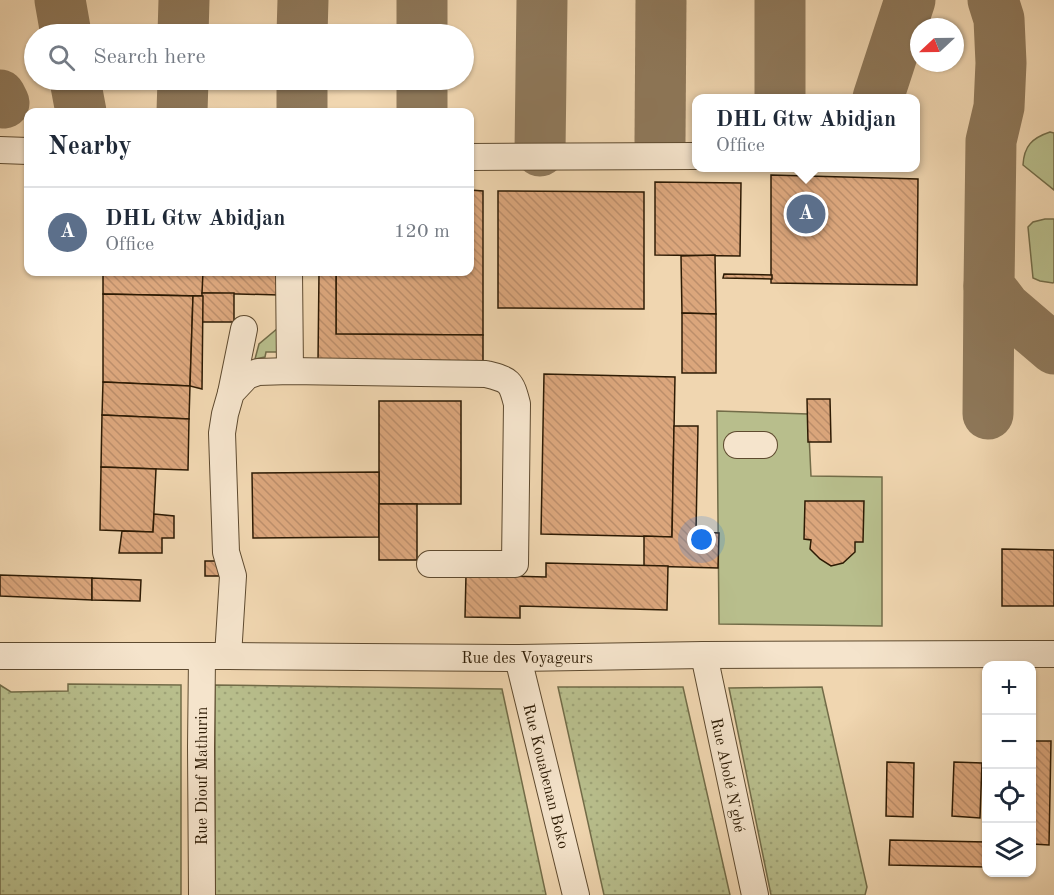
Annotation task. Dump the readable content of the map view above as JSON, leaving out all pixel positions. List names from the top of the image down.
{
  "streets": {
    "street": [
      "Rue des Voyageurs",
      "Rue Abolé N'gbé",
      "Rue Diouf Mathurin",
      "Rue Kouabenan Boko"
    ]
  },
  "crossings": [
    ["Rue des Voyageurs", "Rue Abolé N'gbé"],
    ["Rue des Voyageurs", "Rue Diouf Mathurin"],
    ["Rue des Voyageurs", "Rue Kouabenan Boko"]
  ],
  "north": "left",
  "page": {
    "search": "Search here",
    "popup": ["DHL Gtw Abidjan", "Office"],
    "heading": "Nearby",
    "list": [
      {
        "mark": "A",
        "name": "DHL Gtw Abidjan",
        "note": "Office",
        "value": "120 m"
      }
    ],
    "pins": "A",
    "map_buttons": ["+", "−"]
  }
}
